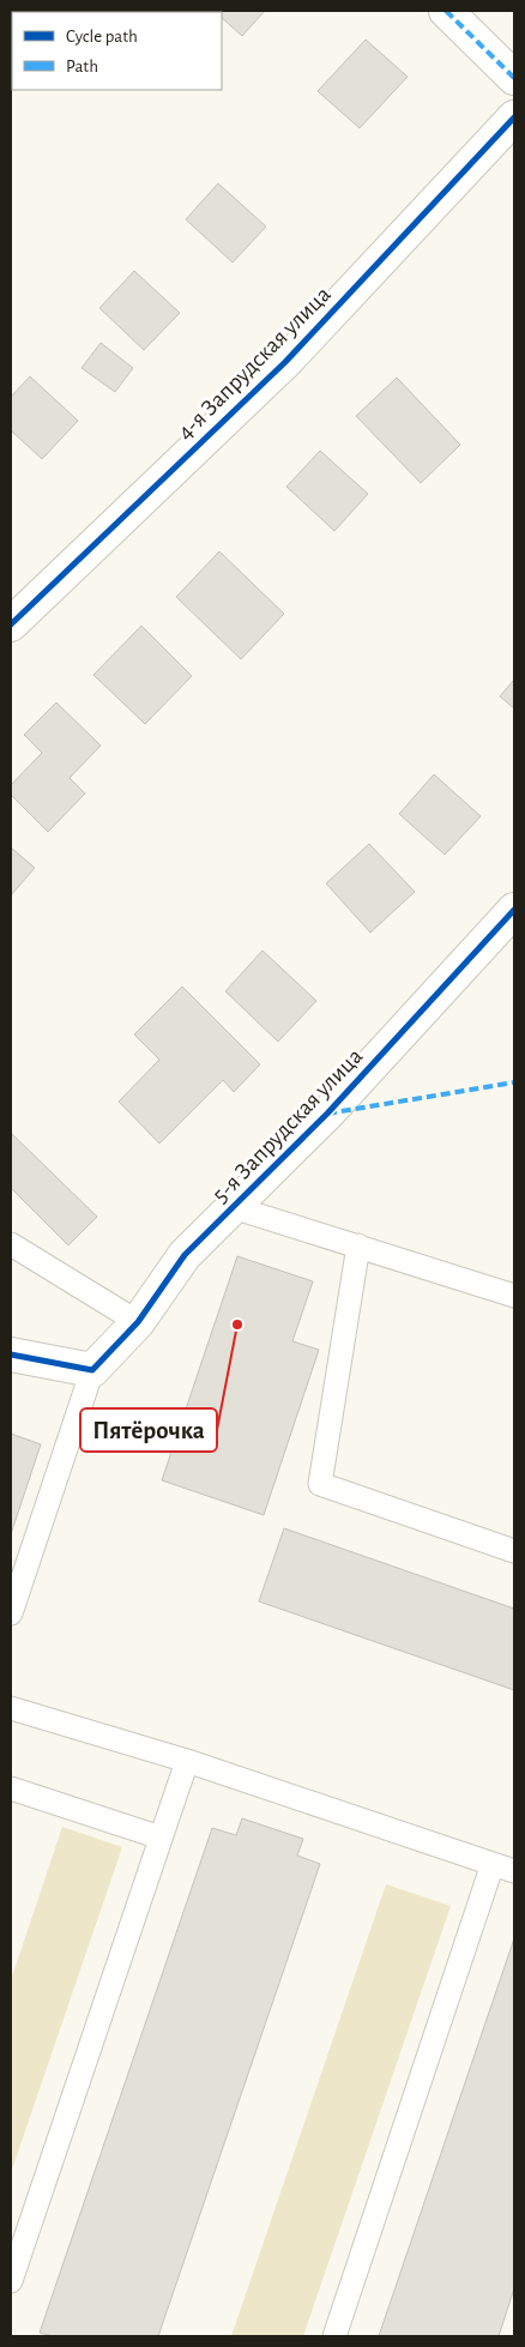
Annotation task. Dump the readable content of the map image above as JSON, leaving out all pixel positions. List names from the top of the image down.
{
  "streets": {
    "street": ["4-я Запрудская улица", "5-я Запрудская улица"]
  },
  "places": ["Пятёрочка"],
  "legend": ["Cycle path", "Path"]
}
